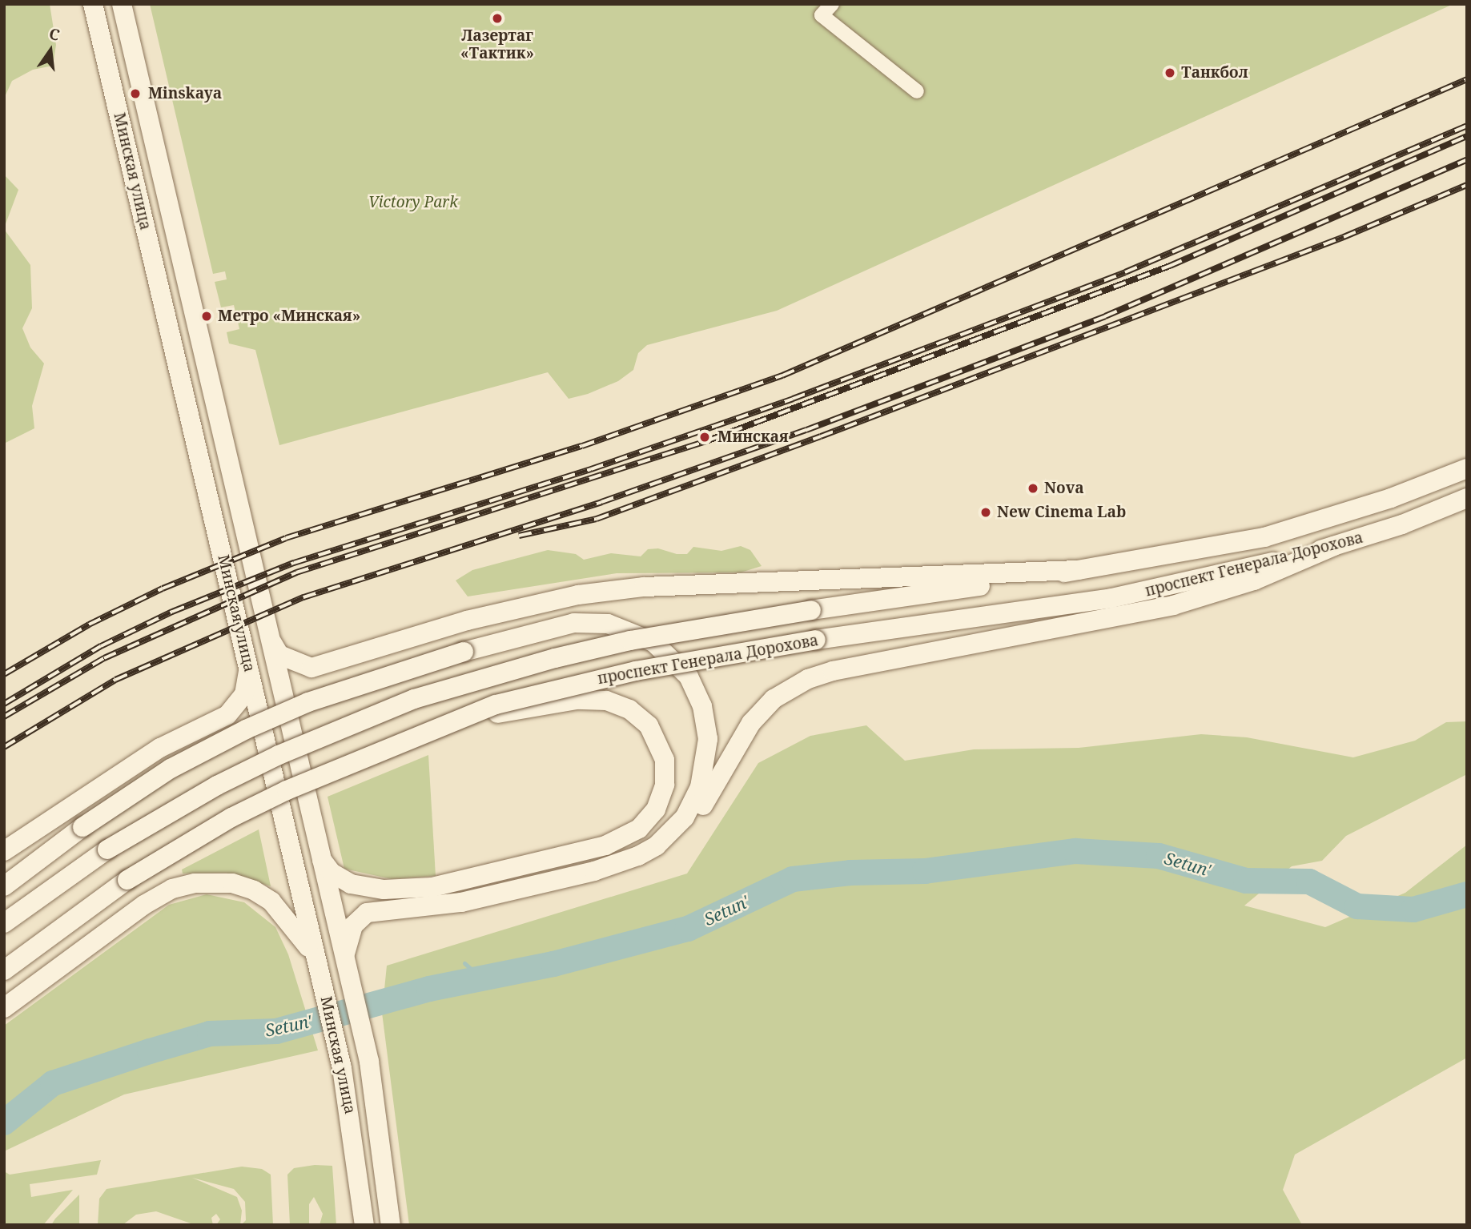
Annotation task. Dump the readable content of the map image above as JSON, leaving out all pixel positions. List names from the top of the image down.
{
  "streets": {
    "main road": ["Минская улица", "проспект Генерала Дорохова"]
  },
  "water": ["Setun'"],
  "parks": ["Victory Park"],
  "places": [
    "Лазертаг «Тактик»",
    "Танкбол",
    "Minskaya",
    "Метро «Минская»",
    "Минская",
    "Nova",
    "New Cinema Lab"
  ],
  "north": "top"
}
